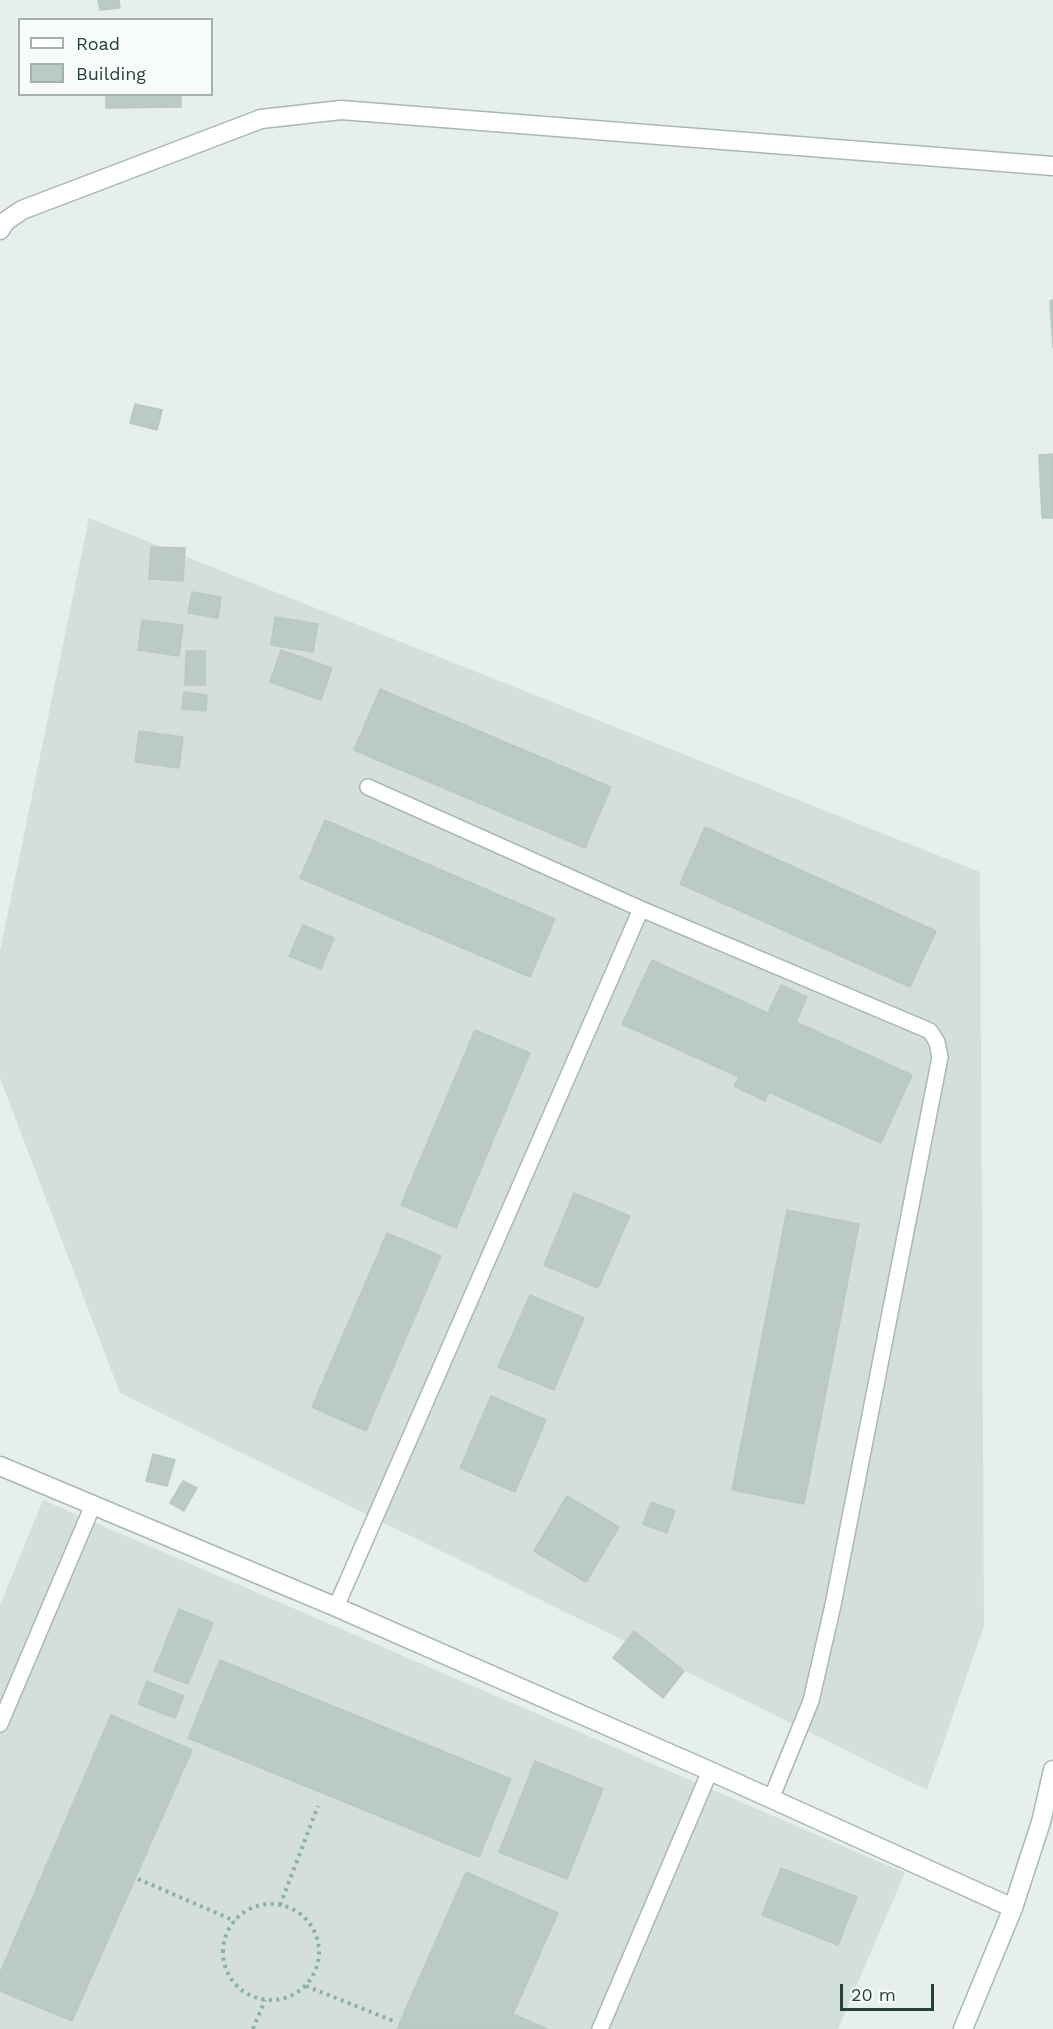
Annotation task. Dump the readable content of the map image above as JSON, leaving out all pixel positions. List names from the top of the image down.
{
  "legend": ["Road", "Building"],
  "scale_bar": "20 m"
}
